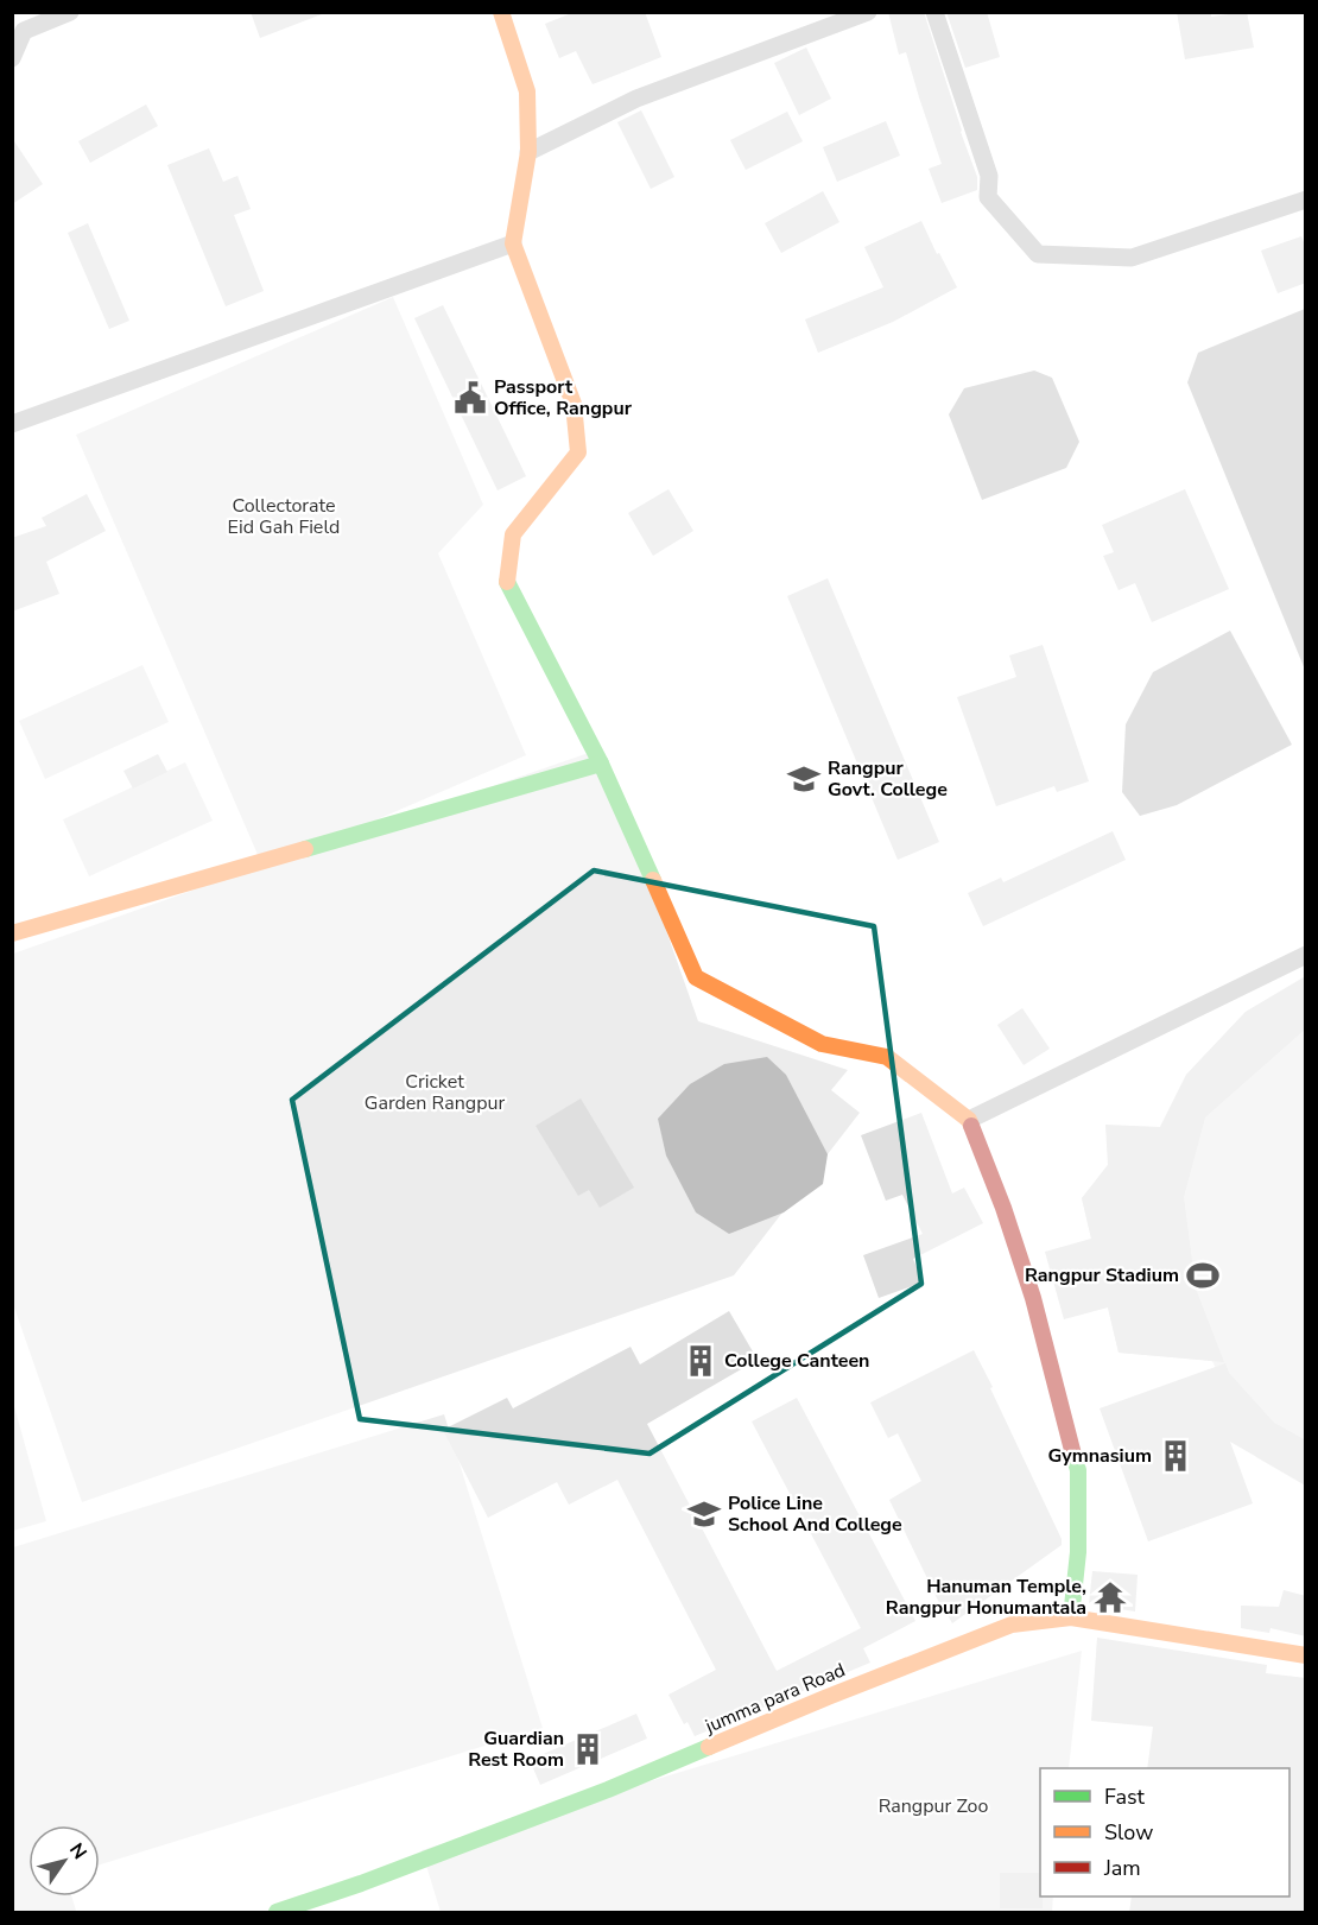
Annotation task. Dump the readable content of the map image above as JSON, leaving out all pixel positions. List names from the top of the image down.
{
  "streets": {
    "street": ["jumma para Road"]
  },
  "parks": ["Collectorate Eid Gah Field", "Cricket Garden Rangpur", "Rangpur Zoo"],
  "places": {
    "public building": ["Passport Office, Rangpur"],
    "school or university": ["Rangpur Govt. College", "Police Line School And College"],
    "sports": ["Rangpur Stadium"],
    "building": ["College Canteen", "Gymnasium", "Guardian Rest Room"],
    "temple": ["Hanuman Temple, Rangpur Honumantala"]
  },
  "legend": ["Fast", "Slow", "Jam"],
  "north": "top right"
}
